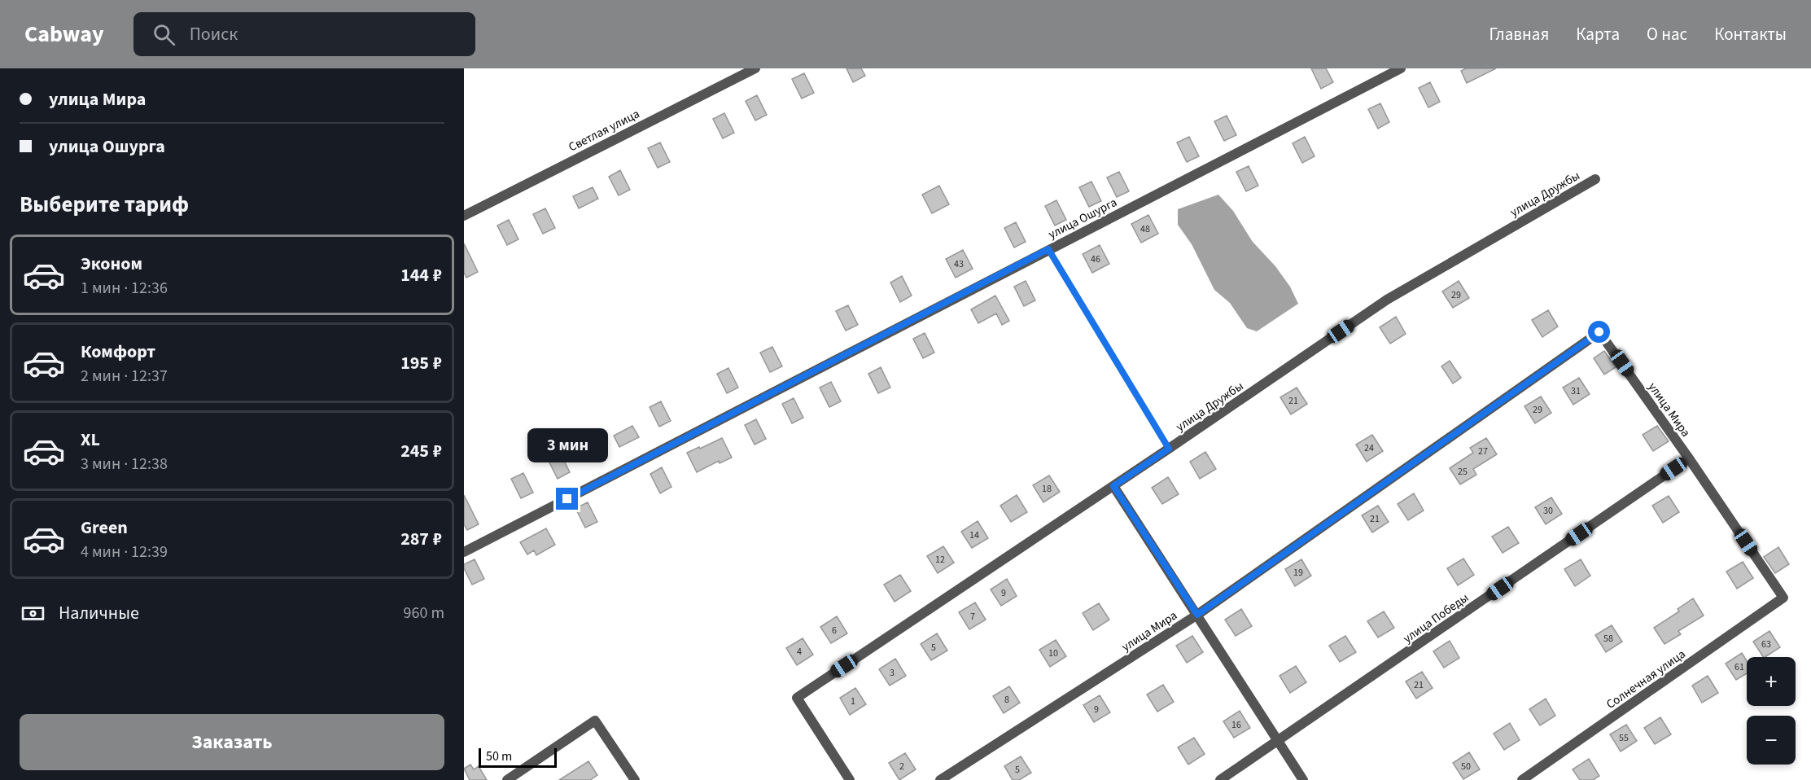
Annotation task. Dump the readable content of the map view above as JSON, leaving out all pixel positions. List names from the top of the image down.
{
  "streets": {
    "street": [
      "Светлая улица",
      "улица Дружбы",
      "улица Ошурга",
      "улица Мира",
      "улица Победы",
      "Солнечная улица"
    ]
  },
  "crossings": [
    ["улица Мира", "улица Победы"],
    ["улица Мира", "Солнечная улица"],
    ["улица Победы", "Солнечная улица"]
  ],
  "house_numbers": [
    "48",
    "46",
    "43",
    "29",
    "31",
    "21",
    "29",
    "24",
    "27",
    "25",
    "18",
    "30",
    "21",
    "14",
    "12",
    "19",
    "9",
    "7",
    "6",
    "58",
    "63",
    "5",
    "4",
    "10",
    "61",
    "3",
    "21",
    "8",
    "1",
    "9",
    "16",
    "55",
    "2",
    "50",
    "5"
  ],
  "scale_bar": "50 m",
  "page": {
    "header": "Cabway",
    "search": "Поиск",
    "nav": [
      "Главная",
      "Карта",
      "О нас",
      "Контакты"
    ],
    "banner": ["улица Мира", "улица Ошурга"],
    "heading": "Выберите тариф",
    "list": [
      {
        "name": "Эконом",
        "note": "1 мин · 12:36",
        "value": "144 ₽"
      },
      {
        "name": "Комфорт",
        "note": "2 мин · 12:37",
        "value": "195 ₽"
      },
      {
        "name": "XL",
        "note": "3 мин · 12:38",
        "value": "245 ₽"
      },
      {
        "name": "Green",
        "note": "4 мин · 12:39",
        "value": "287 ₽"
      }
    ],
    "bubble": "3 мин",
    "pay": ["Наличные", "960 m"],
    "map_buttons": ["+", "−"],
    "buttons": "Заказать",
    "scale": "50 m"
  }
}
